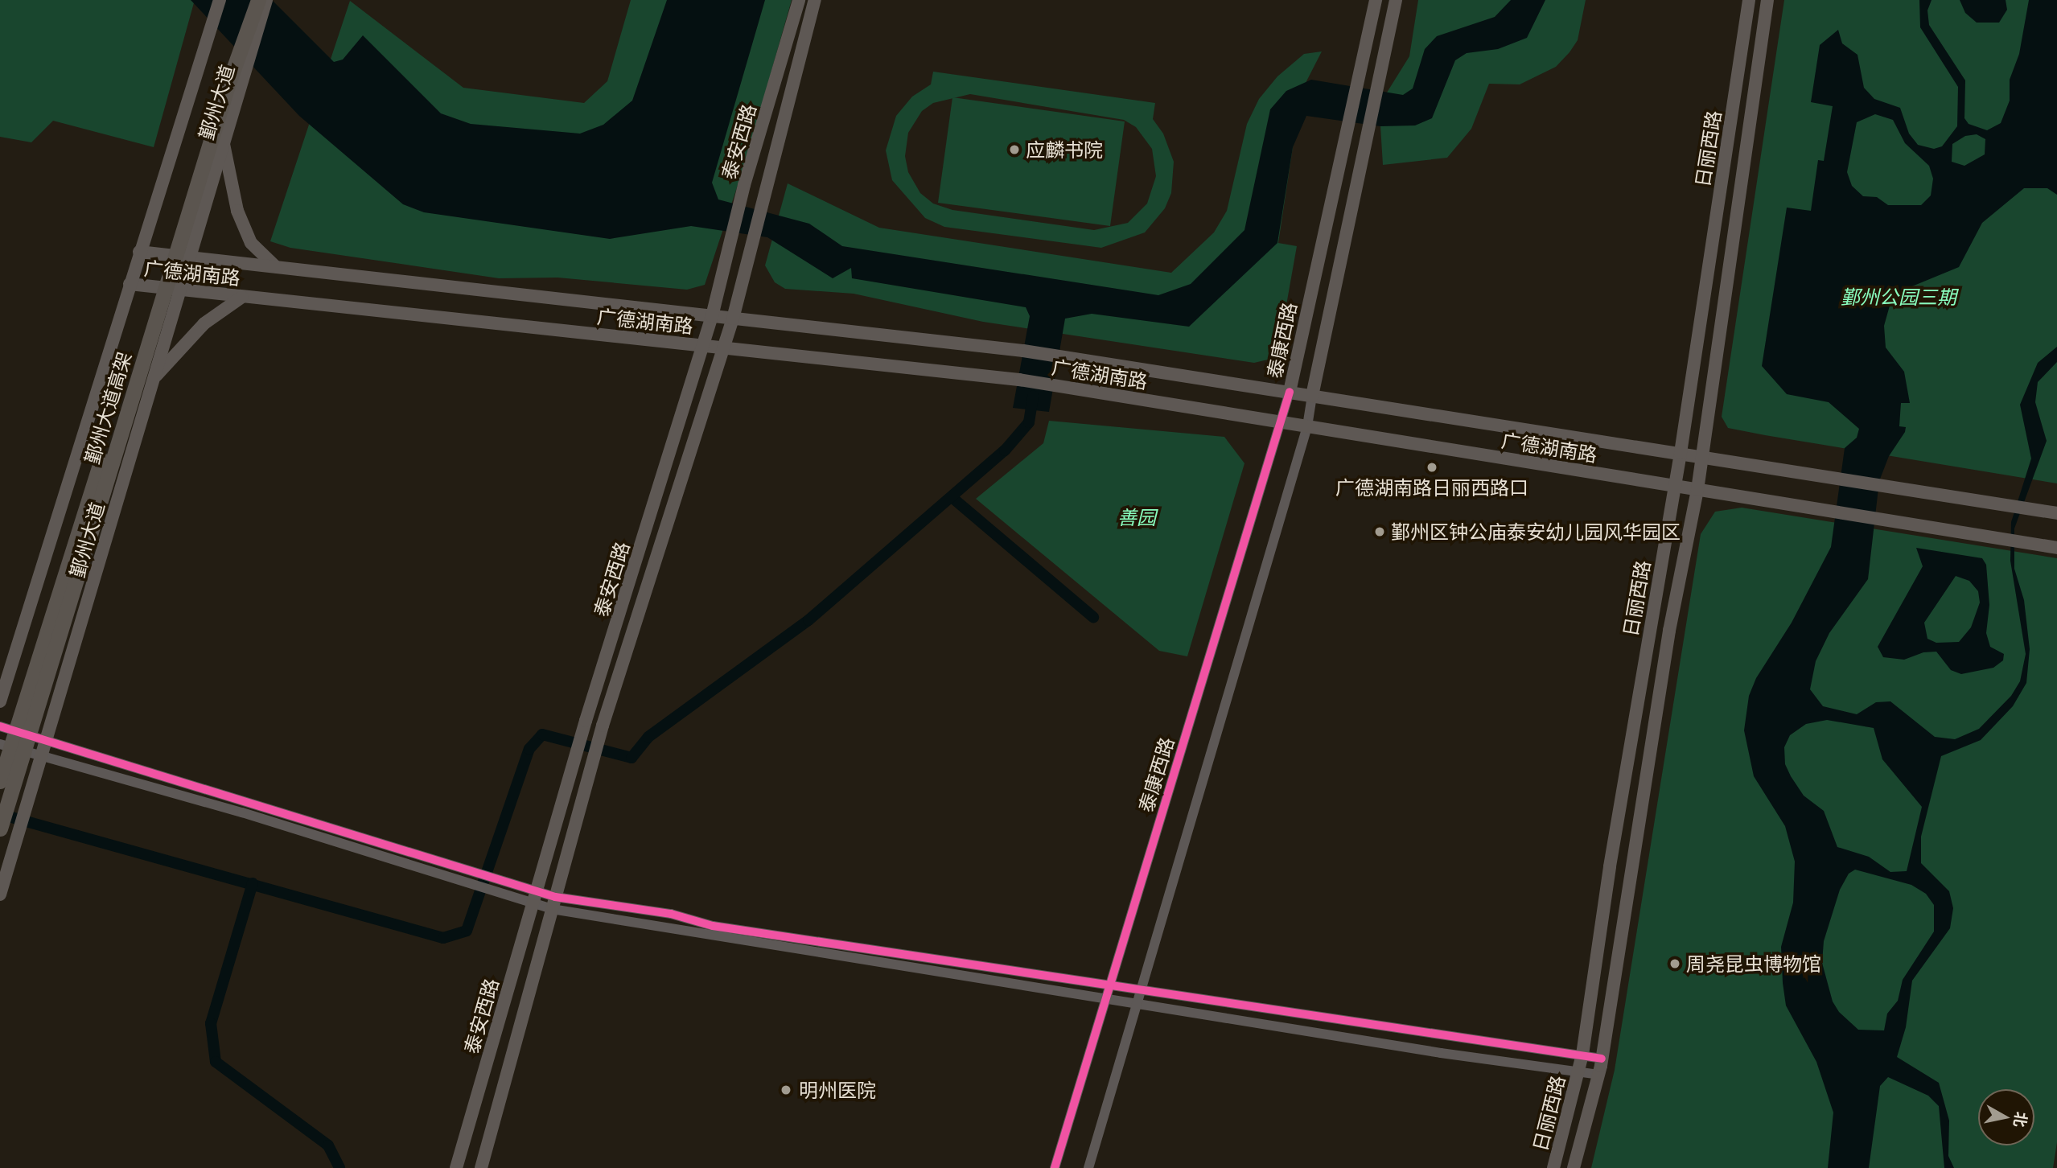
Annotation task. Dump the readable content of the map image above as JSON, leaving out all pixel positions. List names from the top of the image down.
{
  "streets": {
    "highway": ["鄞州大道高架"],
    "main road": [
      "鄞州大道",
      "泰安西路",
      "日丽西路",
      "广德湖南路",
      "泰康西路"
    ]
  },
  "crossings": [
    ["鄞州大道", "广德湖南路"],
    ["泰安西路", "广德湖南路"],
    ["日丽西路", "广德湖南路"],
    ["广德湖南路", "泰康西路"]
  ],
  "parks": ["鄞州公园三期", "善园"],
  "places": [
    "应麟书院",
    "广德湖南路日丽西路口",
    "鄞州区钟公庙泰安幼儿园风华园区",
    "周尧昆虫博物馆",
    "明州医院"
  ],
  "north": "right"
}
